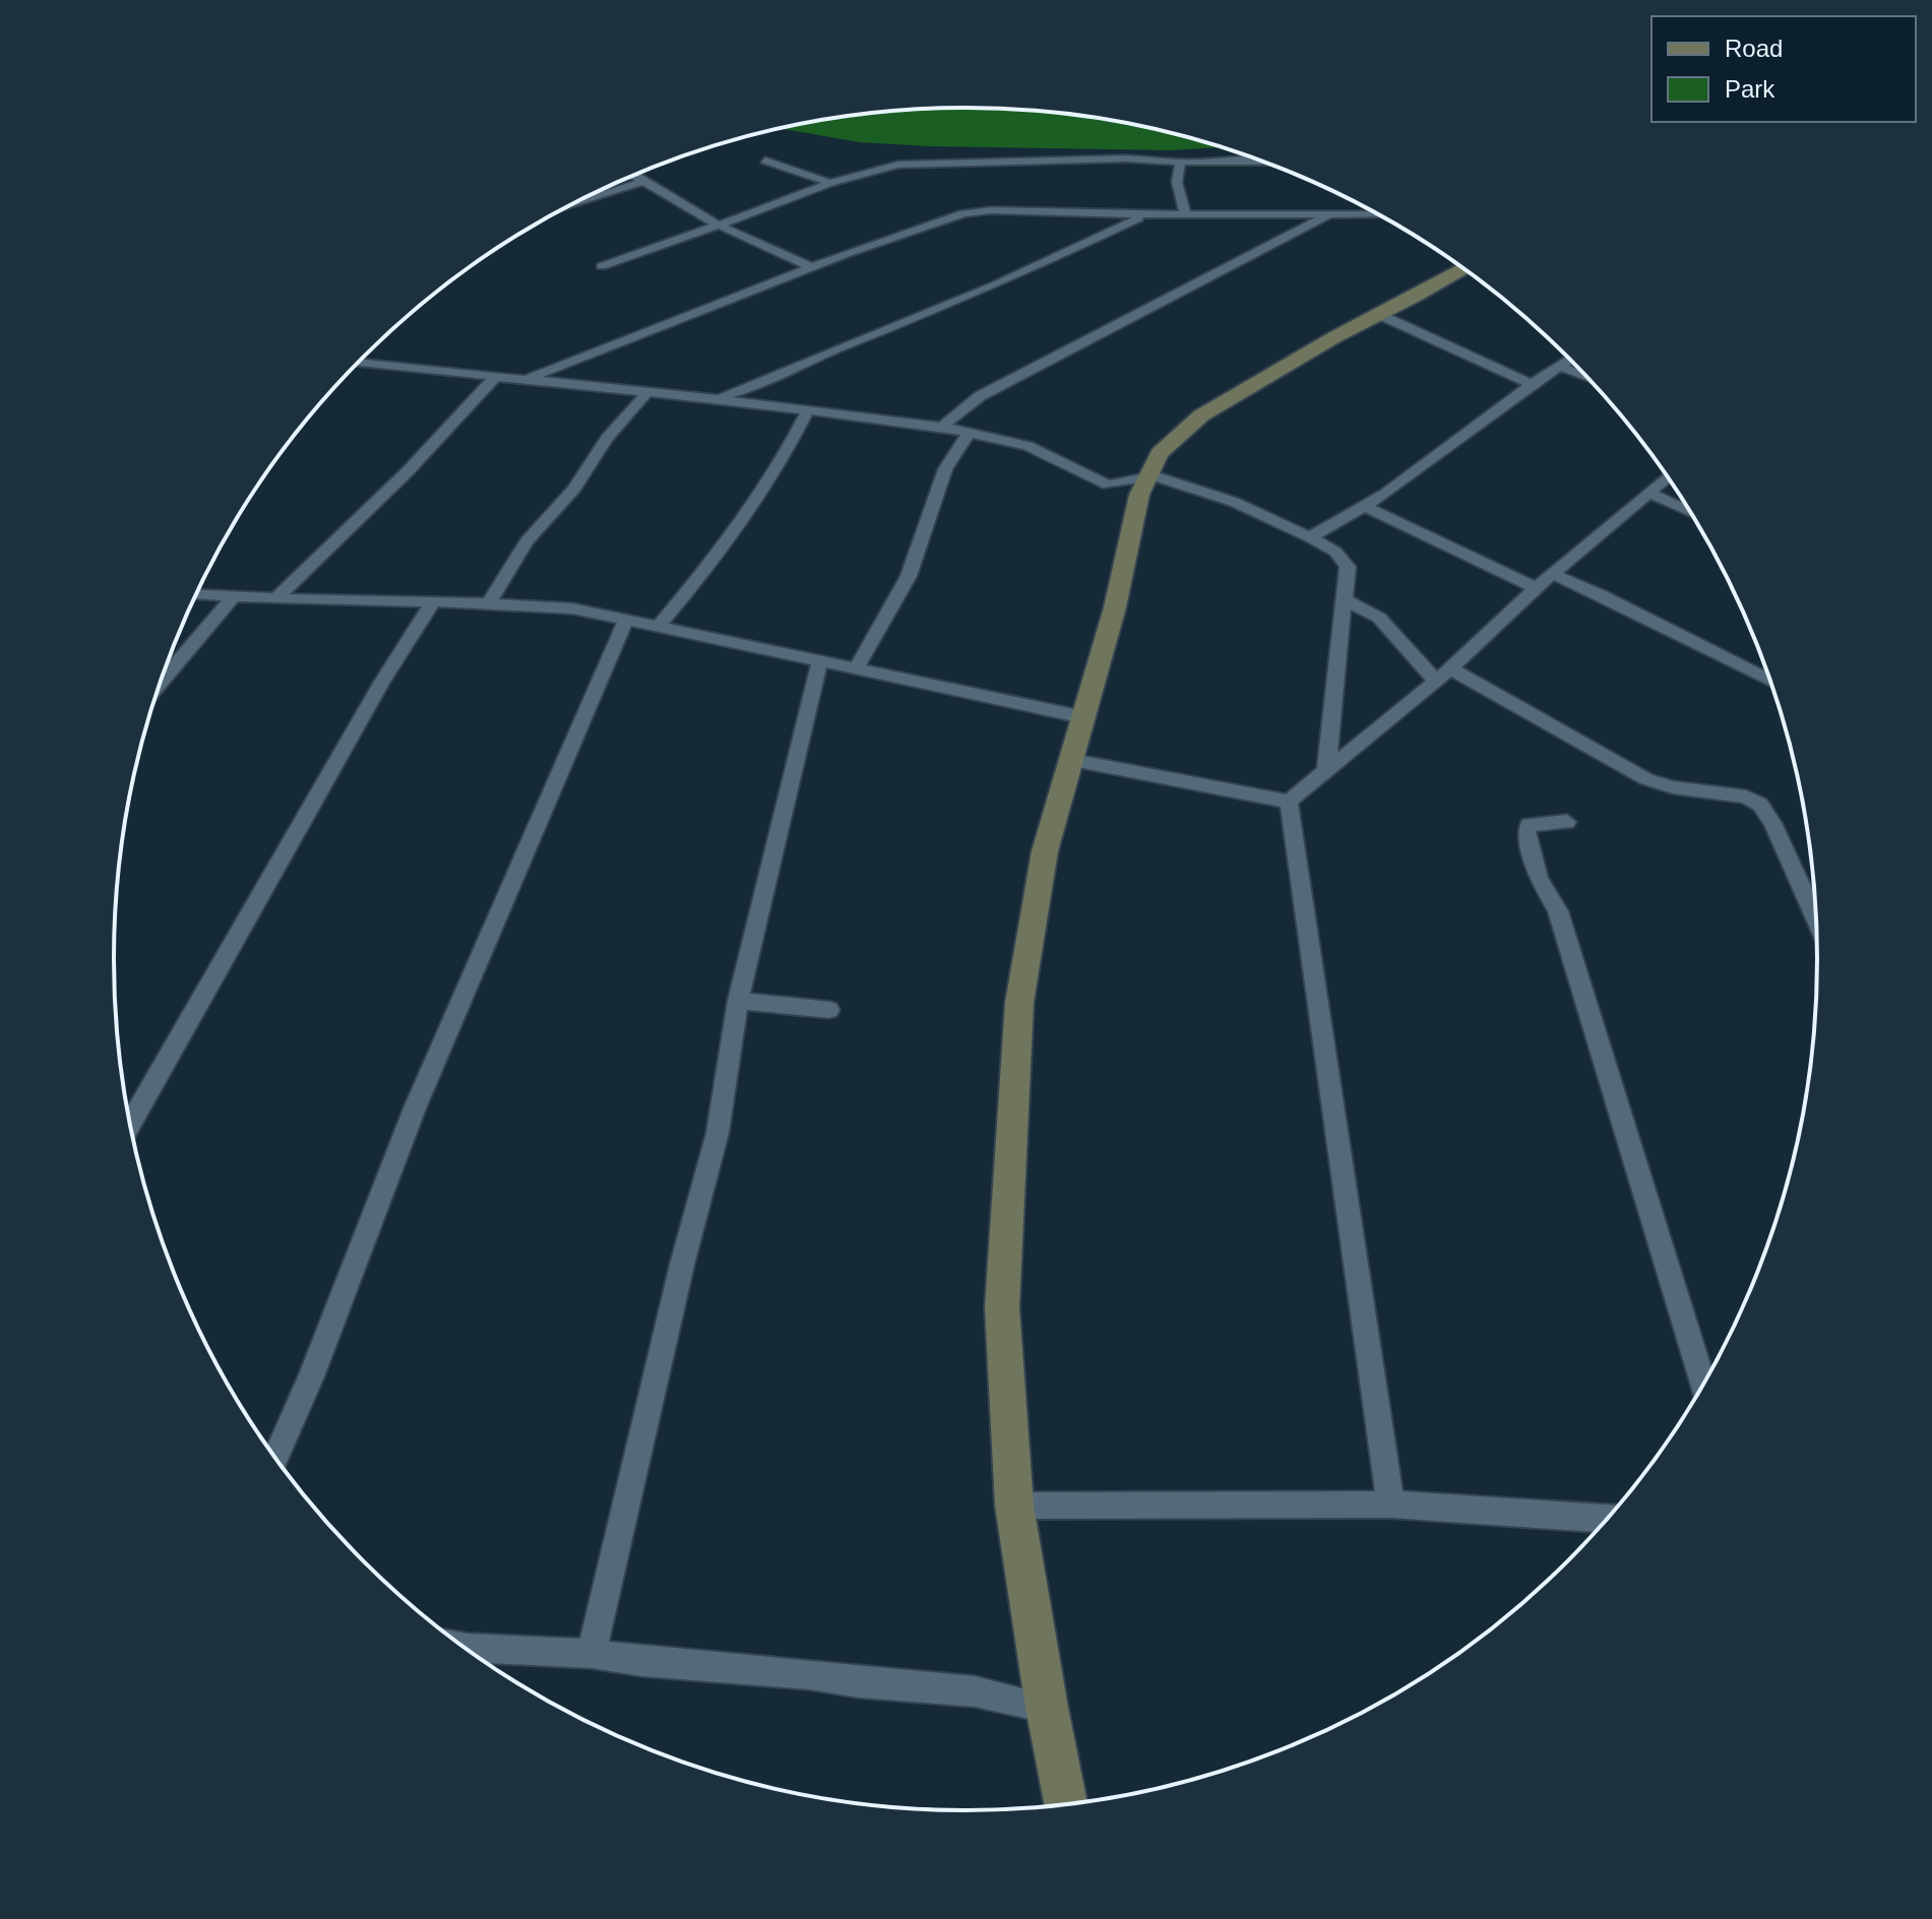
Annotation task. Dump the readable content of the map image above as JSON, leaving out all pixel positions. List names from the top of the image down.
{
  "legend": ["Road", "Park"]
}
